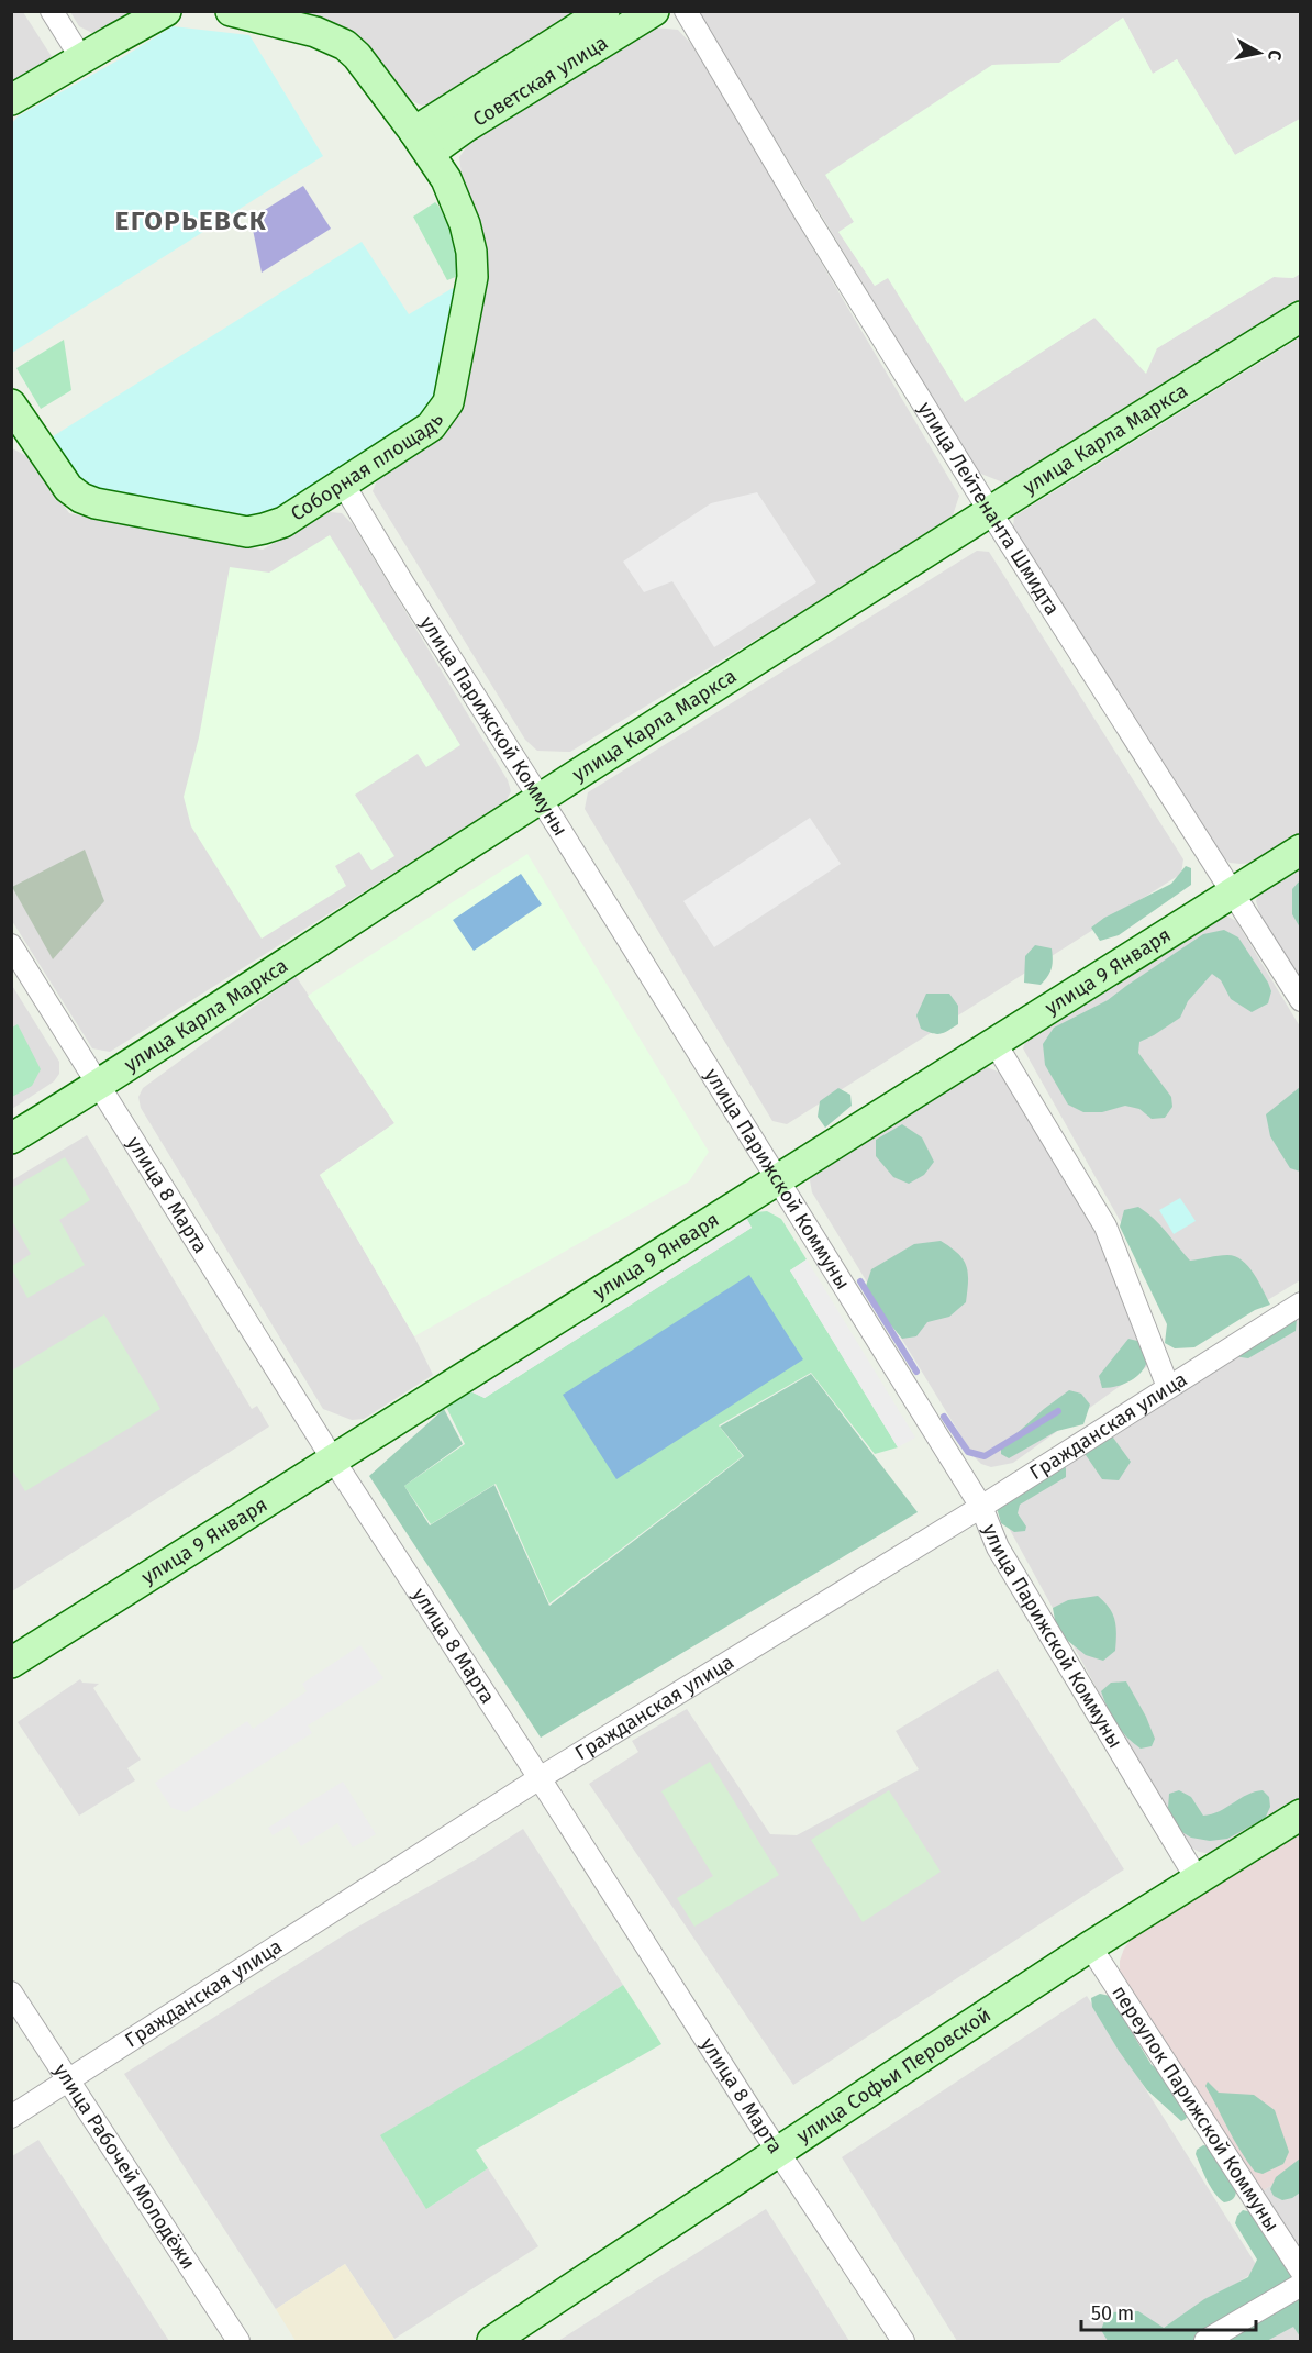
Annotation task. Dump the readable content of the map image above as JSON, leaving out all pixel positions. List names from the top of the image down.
{
  "streets": {
    "street": [
      "Советская улица",
      "улица Карла Маркса",
      "Соборная площадь",
      "улица Лейтенанта Шмидта",
      "улица Парижской Коммуны",
      "улица 9 Января",
      "улица 8 Марта",
      "Гражданская улица",
      "улица Софьи Перовской",
      "переулок Парижской Коммуны",
      "улица Рабочей Молодёжи"
    ]
  },
  "crossings": [
    ["Советская улица", "Соборная площадь"],
    ["улица Карла Маркса", "улица Лейтенанта Шмидта"],
    ["улица Карла Маркса", "улица Парижской Коммуны"],
    ["улица Карла Маркса", "улица 8 Марта"],
    ["Соборная площадь", "улица Парижской Коммуны"],
    ["улица Лейтенанта Шмидта", "улица 9 Января"],
    ["улица Парижской Коммуны", "улица 9 Января"],
    ["улица Парижской Коммуны", "Гражданская улица"],
    ["улица Парижской Коммуны", "улица Софьи Перовской"],
    ["улица 9 Января", "улица 8 Марта"],
    ["улица 8 Марта", "Гражданская улица"],
    ["улица 8 Марта", "улица Софьи Перовской"],
    ["Гражданская улица", "улица Рабочей Молодёжи"],
    ["улица Софьи Перовской", "переулок Парижской Коммуны"]
  ],
  "districts": ["ЕГОРЬЕВСК"],
  "scale_bar": "50 m",
  "north": "right"
}
